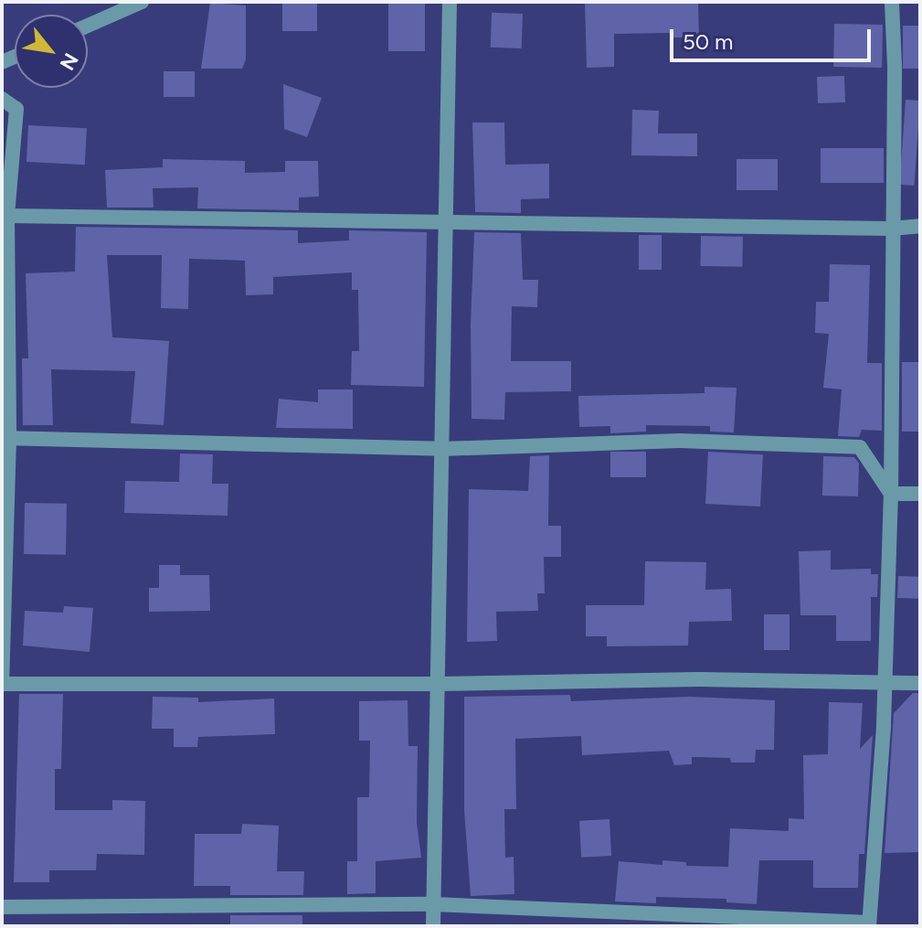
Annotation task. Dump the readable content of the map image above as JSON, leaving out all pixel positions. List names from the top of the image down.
{
  "scale_bar": "50 m",
  "north": "bottom right"
}
